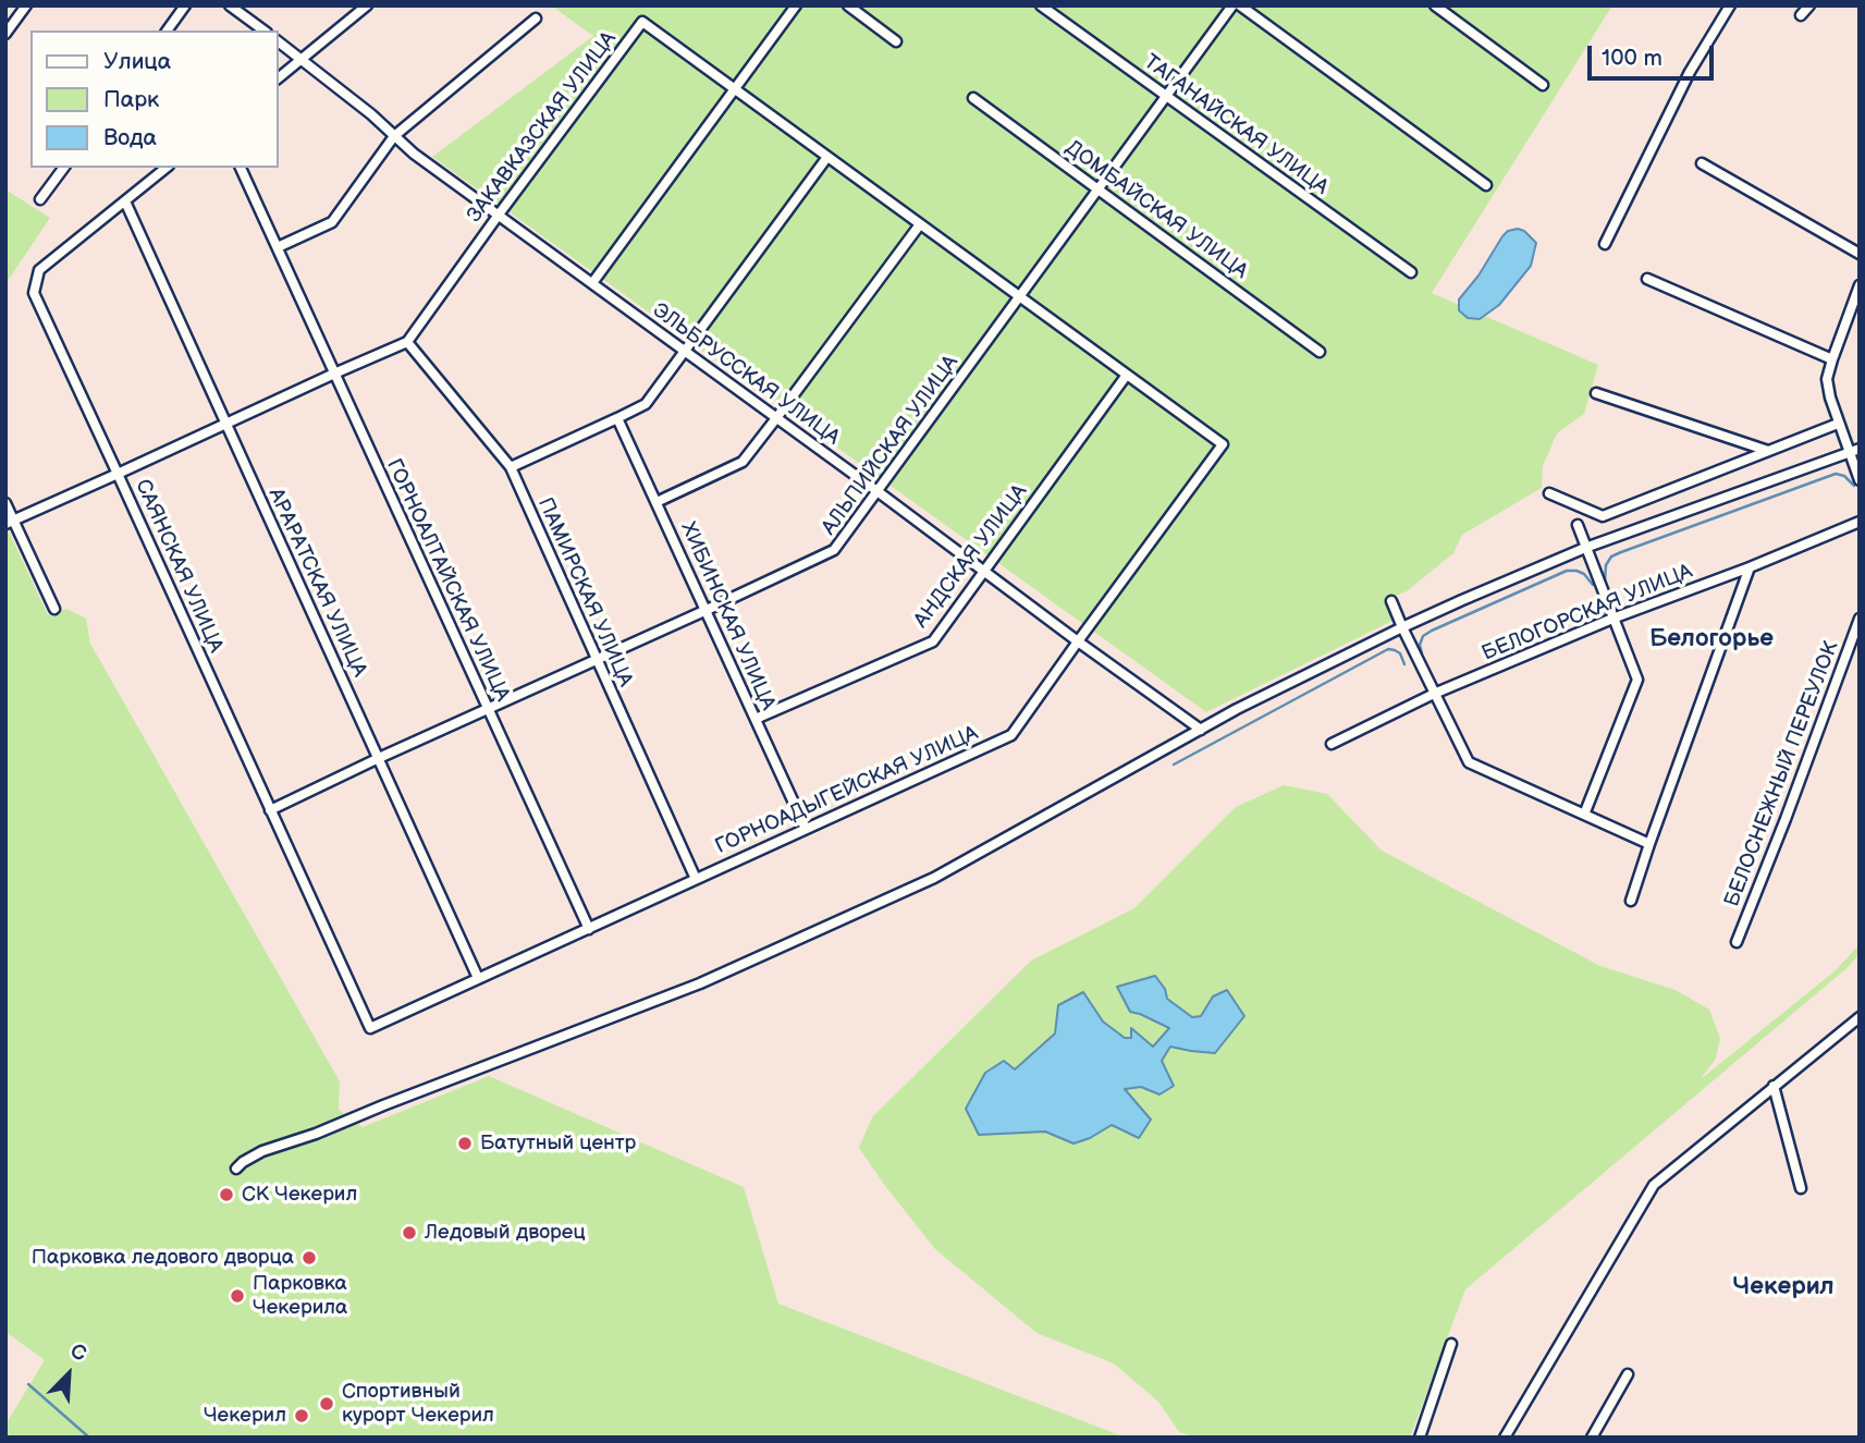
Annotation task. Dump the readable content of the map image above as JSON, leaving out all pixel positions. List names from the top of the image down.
{
  "streets": {
    "street": [
      "ТАГАНАЙСКАЯ УЛИЦА",
      "ЗАКАВКАЗСКАЯ УЛИЦА",
      "ДОМБАЙСКАЯ УЛИЦА",
      "ЭЛЬБРУССКАЯ УЛИЦА",
      "АЛЬПИЙСКАЯ УЛИЦА",
      "АНДСКАЯ УЛИЦА",
      "САЯНСКАЯ УЛИЦА",
      "ГОРНОАЛТАЙСКАЯ УЛИЦА",
      "АРАРАТСКАЯ УЛИЦА",
      "ПАМИРСКАЯ УЛИЦА",
      "БЕЛОГОРСКАЯ УЛИЦА",
      "ХИБИНСКАЯ УЛИЦА",
      "БЕЛОСНЕЖНЫЙ ПЕРЕУЛОК",
      "ГОРНОАДЫГЕЙСКАЯ УЛИЦА"
    ]
  },
  "crossings": [
    ["ТАГАНАЙСКАЯ УЛИЦА", "АЛЬПИЙСКАЯ УЛИЦА"],
    ["ЗАКАВКАЗСКАЯ УЛИЦА", "ЭЛЬБРУССКАЯ УЛИЦА"],
    ["ЗАКАВКАЗСКАЯ УЛИЦА", "АЛЬПИЙСКАЯ УЛИЦА"],
    ["ЗАКАВКАЗСКАЯ УЛИЦА", "АНДСКАЯ УЛИЦА"],
    ["ЗАКАВКАЗСКАЯ УЛИЦА", "ПАМИРСКАЯ УЛИЦА"],
    ["ЗАКАВКАЗСКАЯ УЛИЦА", "ГОРНОАДЫГЕЙСКАЯ УЛИЦА"],
    ["ДОМБАЙСКАЯ УЛИЦА", "АЛЬПИЙСКАЯ УЛИЦА"],
    ["ЭЛЬБРУССКАЯ УЛИЦА", "АЛЬПИЙСКАЯ УЛИЦА"],
    ["ЭЛЬБРУССКАЯ УЛИЦА", "АНДСКАЯ УЛИЦА"],
    ["ЭЛЬБРУССКАЯ УЛИЦА", "ГОРНОАДЫГЕЙСКАЯ УЛИЦА"],
    ["АЛЬПИЙСКАЯ УЛИЦА", "САЯНСКАЯ УЛИЦА"],
    ["АЛЬПИЙСКАЯ УЛИЦА", "ГОРНОАЛТАЙСКАЯ УЛИЦА"],
    ["АЛЬПИЙСКАЯ УЛИЦА", "АРАРАТСКАЯ УЛИЦА"],
    ["АЛЬПИЙСКАЯ УЛИЦА", "ПАМИРСКАЯ УЛИЦА"],
    ["АЛЬПИЙСКАЯ УЛИЦА", "ХИБИНСКАЯ УЛИЦА"],
    ["АНДСКАЯ УЛИЦА", "ХИБИНСКАЯ УЛИЦА"],
    ["САЯНСКАЯ УЛИЦА", "АРАРАТСКАЯ УЛИЦА"],
    ["САЯНСКАЯ УЛИЦА", "ГОРНОАДЫГЕЙСКАЯ УЛИЦА"],
    ["ГОРНОАЛТАЙСКАЯ УЛИЦА", "ГОРНОАДЫГЕЙСКАЯ УЛИЦА"],
    ["АРАРАТСКАЯ УЛИЦА", "ГОРНОАДЫГЕЙСКАЯ УЛИЦА"],
    ["ПАМИРСКАЯ УЛИЦА", "ГОРНОАДЫГЕЙСКАЯ УЛИЦА"],
    ["ХИБИНСКАЯ УЛИЦА", "ГОРНОАДЫГЕЙСКАЯ УЛИЦА"]
  ],
  "districts": ["Белогорье", "Чекерил"],
  "places": [
    "Батутный центр",
    "СК Чекерил",
    "Ледовый дворец",
    "Парковка ледового дворца",
    "Парковка Чекерила",
    "Спортивный курорт Чекерил",
    "Чекерил"
  ],
  "legend": ["Улица", "Парк", "Вода"],
  "scale_bar": "100 m",
  "north": "top right"
}
